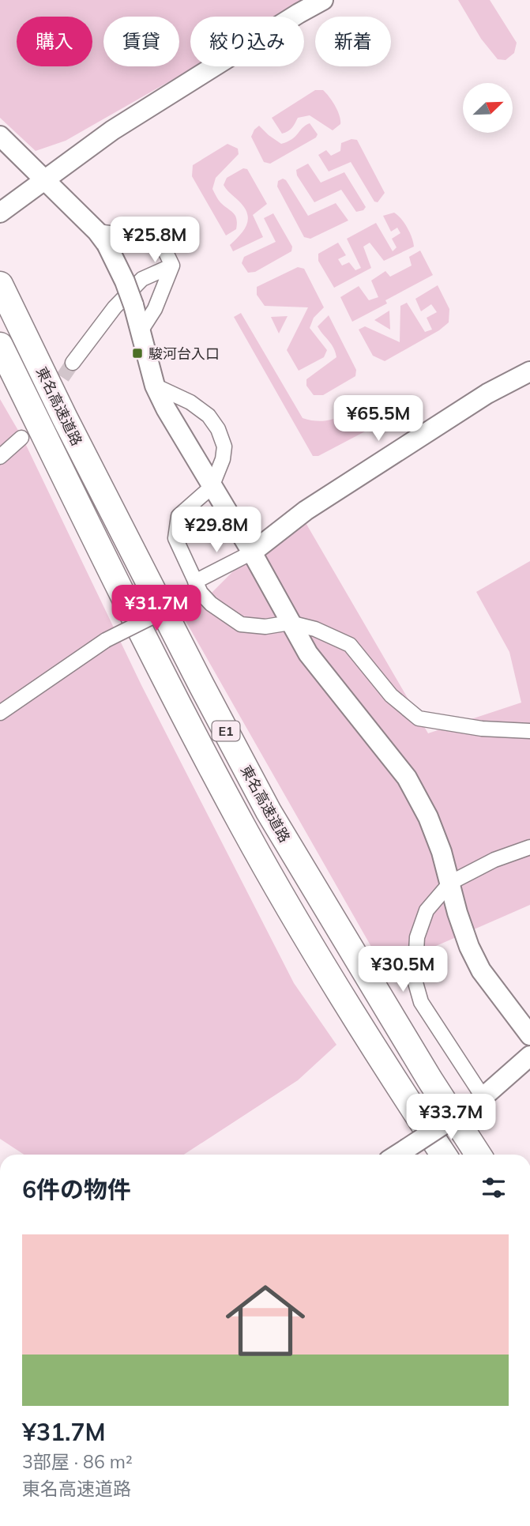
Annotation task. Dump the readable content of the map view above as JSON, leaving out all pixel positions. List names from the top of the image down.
{
  "streets": {
    "highway": ["東名高速道路", "E1"]
  },
  "places": {
    "transit": ["駿河台入口"]
  },
  "north": "top right",
  "page": {
    "chip": [
      "購入",
      "賃貸",
      "絞り込み",
      "新着"
    ],
    "price": [
      "¥25.8M",
      "¥65.5M",
      "¥29.8M",
      "¥31.7M",
      "¥30.5M",
      "¥33.7M"
    ],
    "heading": "6件の物件",
    "list": [
      {
        "name": "¥31.7M",
        "note": "3部屋 · 86 m² · 東名高速道路"
      }
    ]
  }
}
